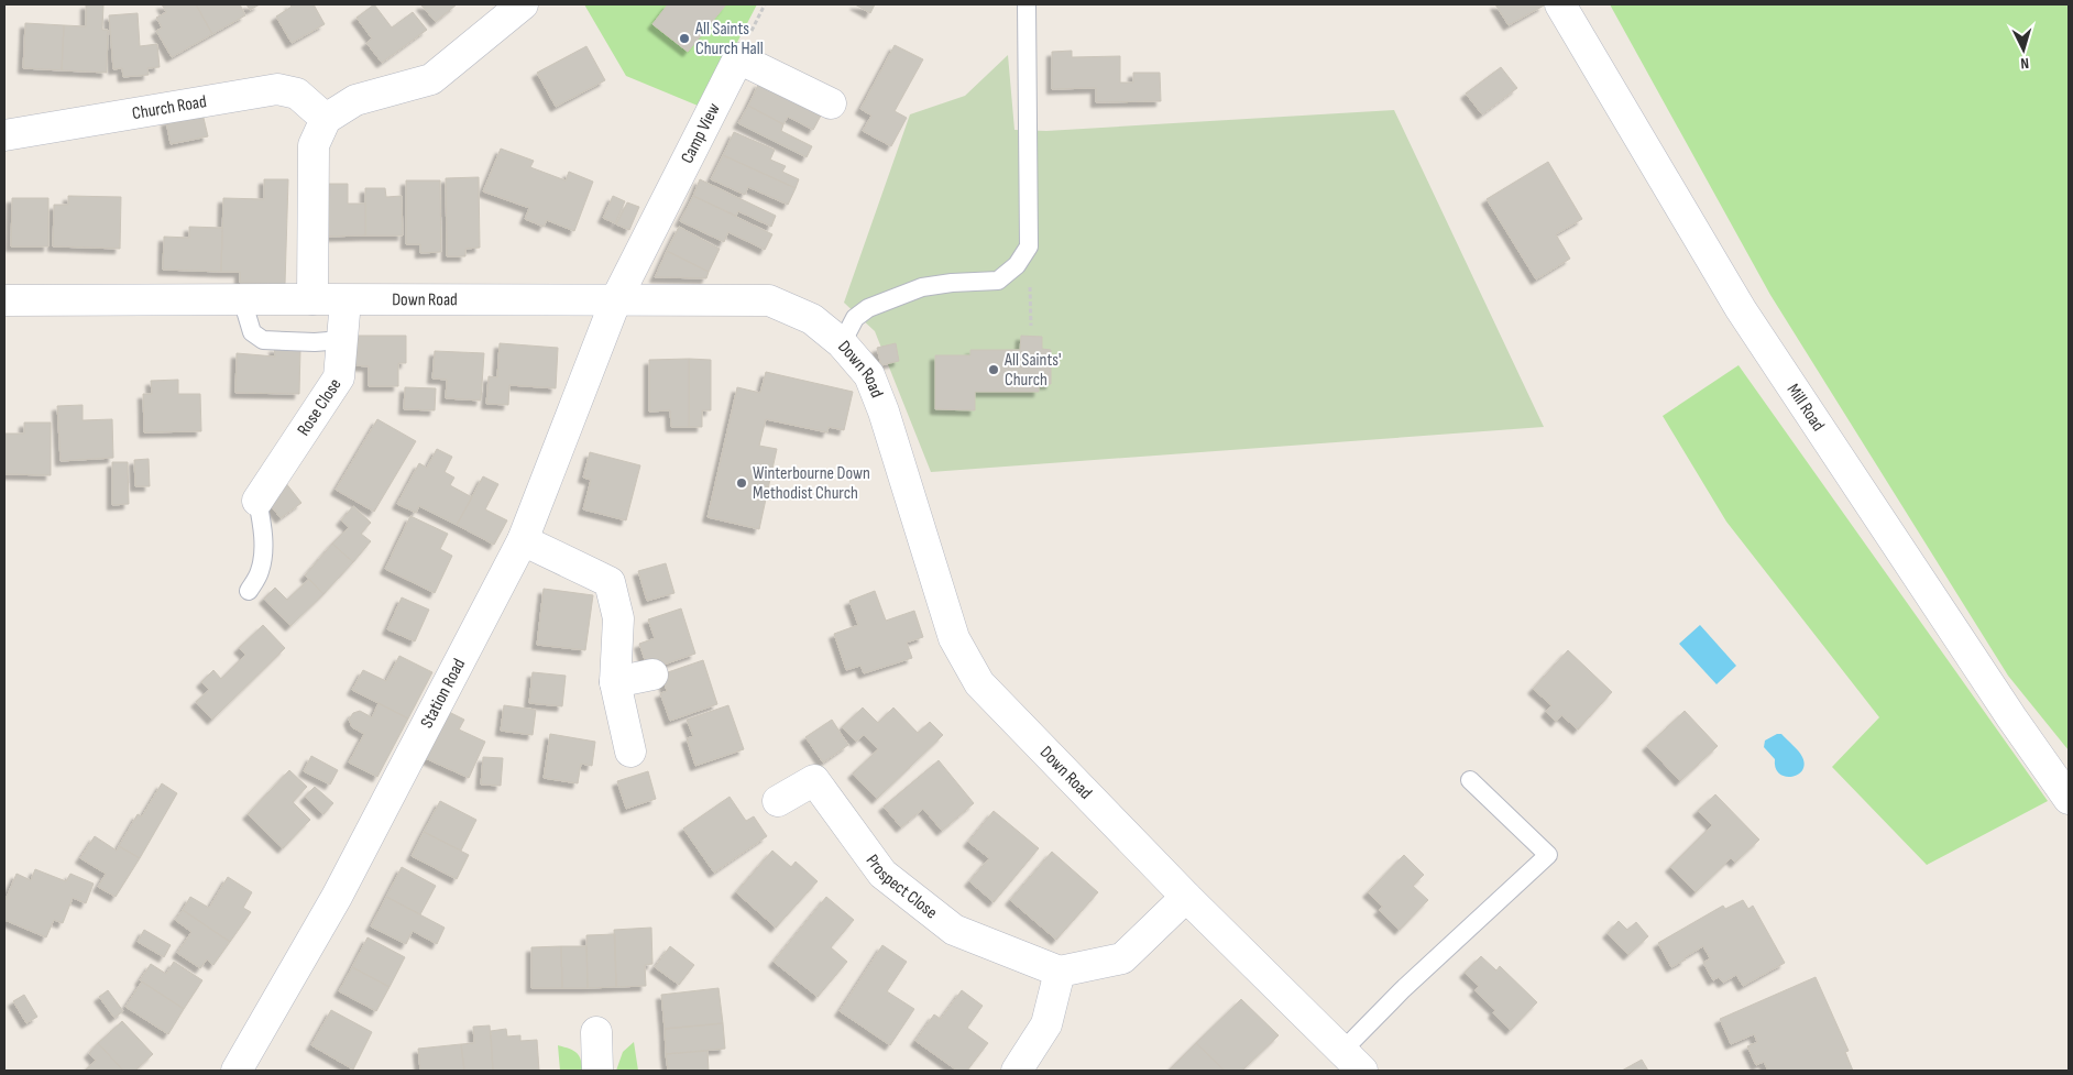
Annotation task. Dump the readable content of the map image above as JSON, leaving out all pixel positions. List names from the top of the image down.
{
  "streets": {
    "street": [
      "Church Road",
      "Camp View",
      "Down Road",
      "Rose Close",
      "Mill Road",
      "Station Road",
      "Prospect Close"
    ]
  },
  "crossings": [
    ["Camp View", "Down Road"],
    ["Camp View", "Station Road"],
    ["Down Road", "Rose Close"],
    ["Down Road", "Station Road"]
  ],
  "places": ["All Saints Church Hall", "All Saints' Church", "Winterbourne Down Methodist Church"],
  "north": "bottom"
}
